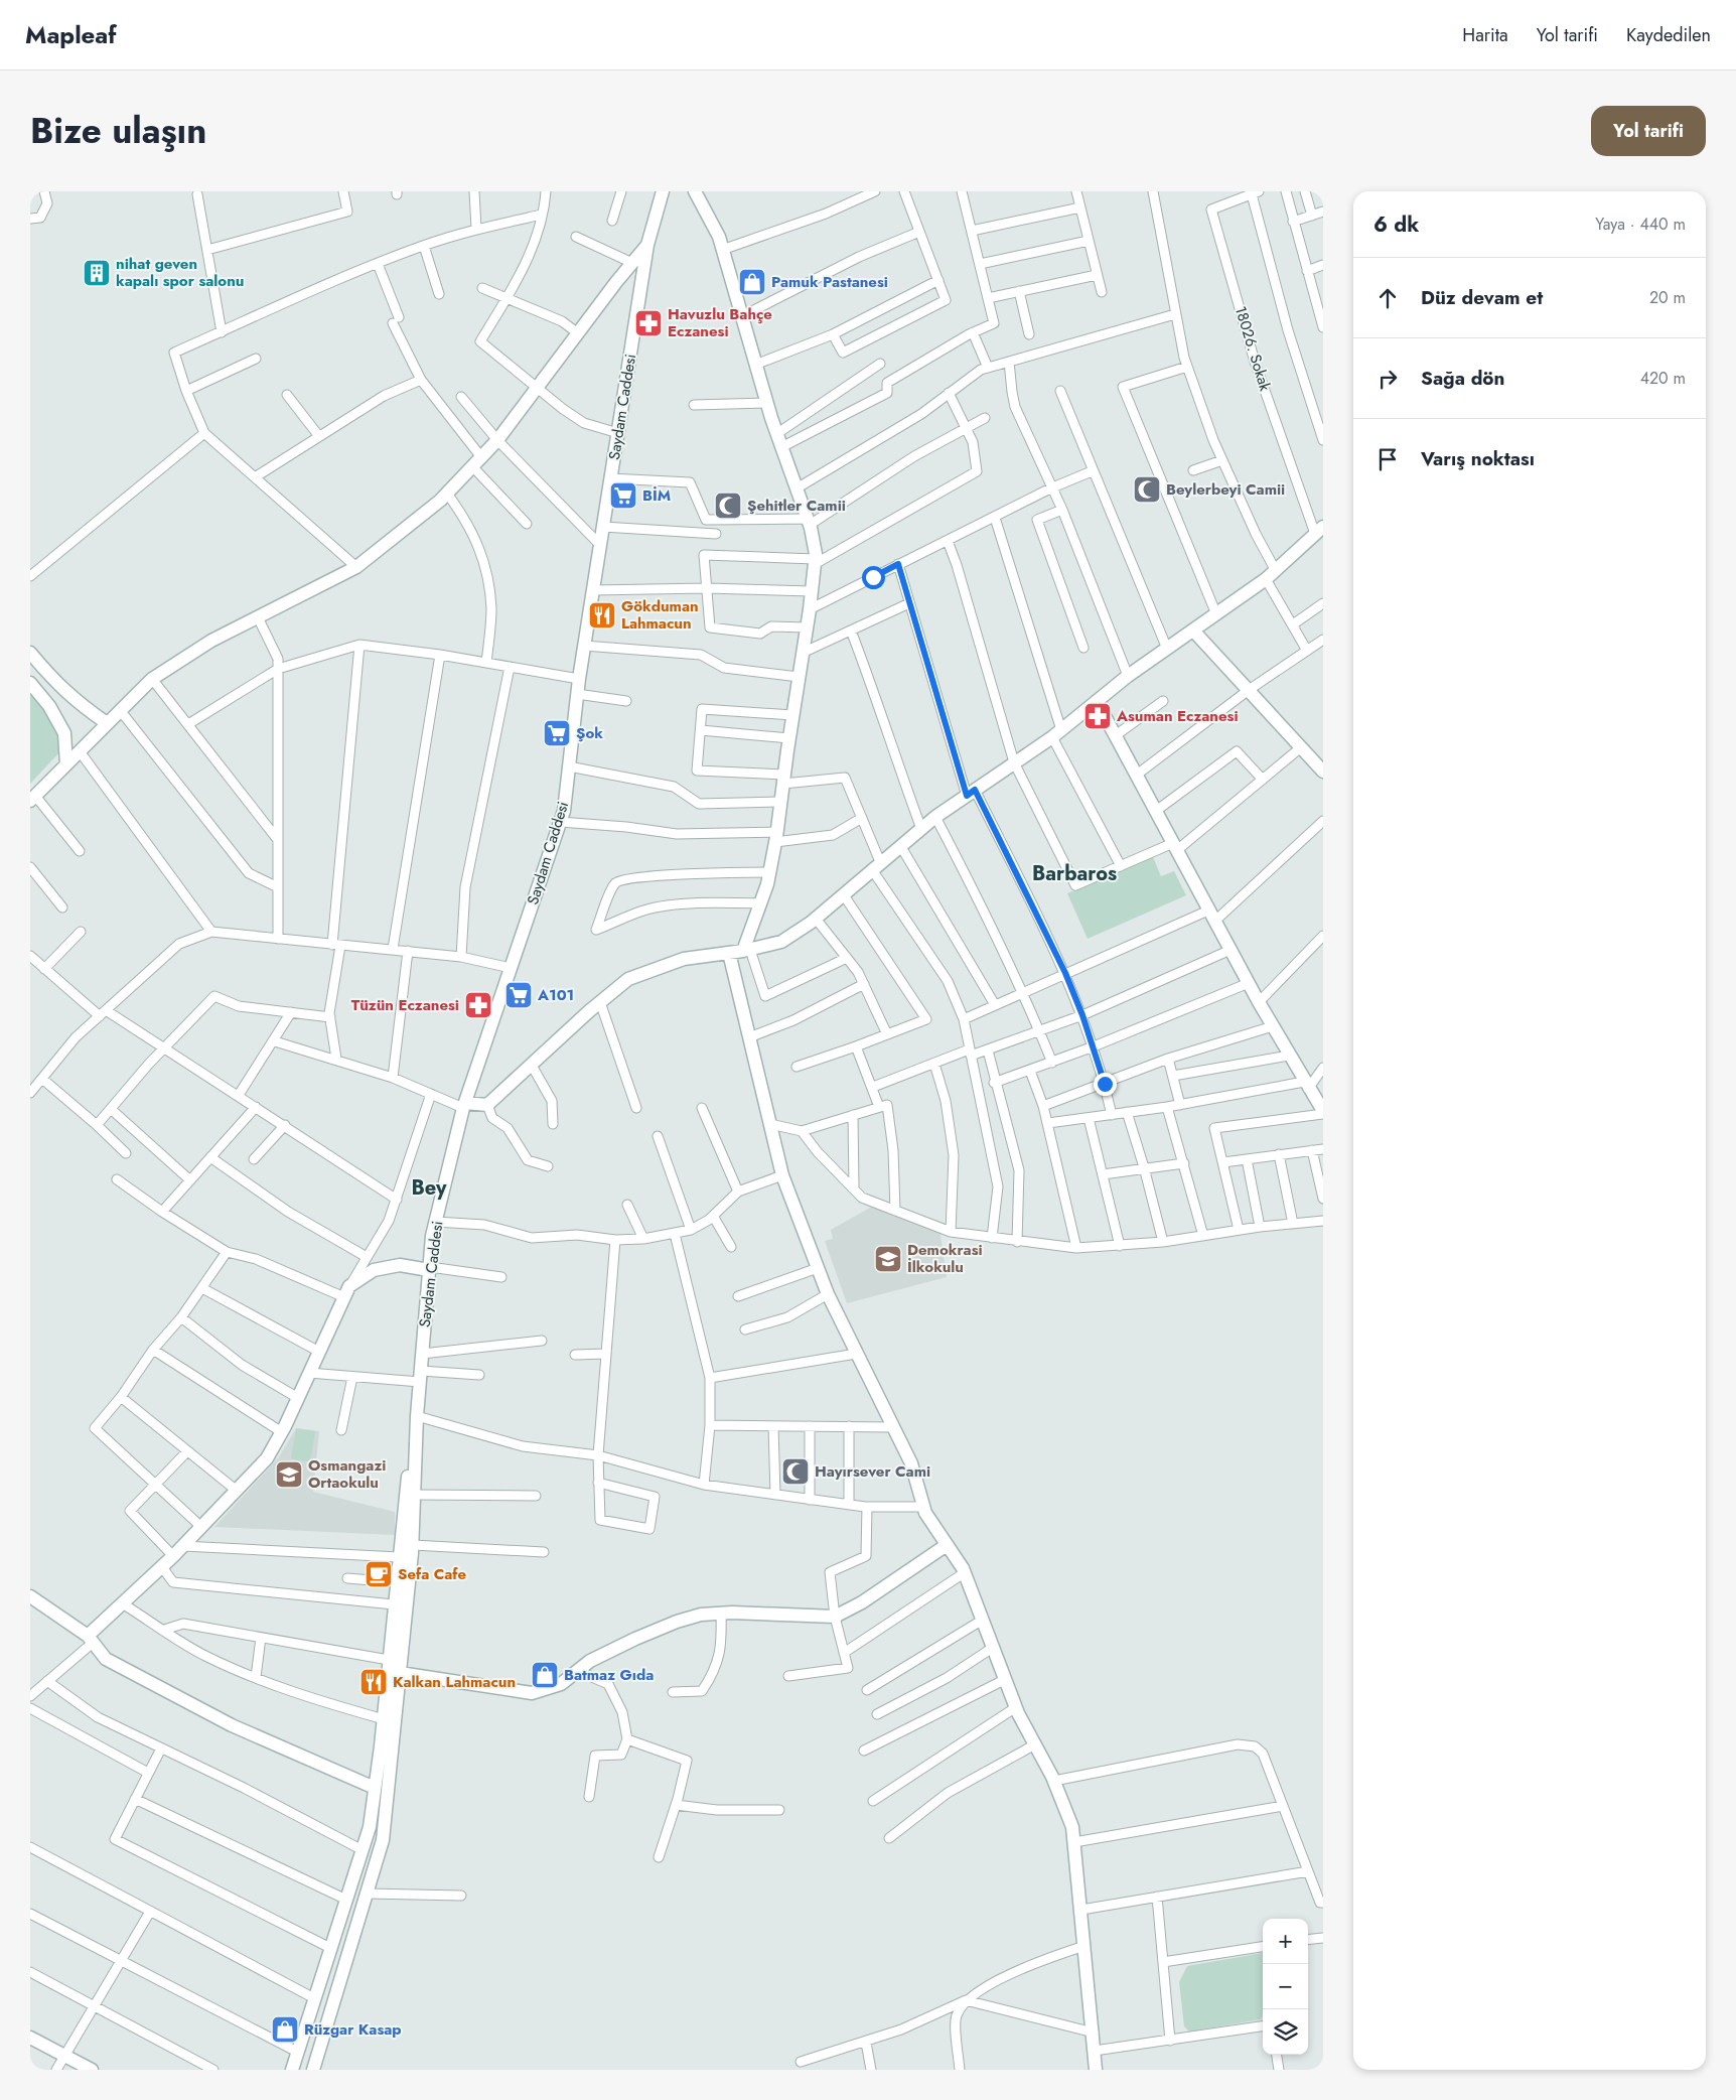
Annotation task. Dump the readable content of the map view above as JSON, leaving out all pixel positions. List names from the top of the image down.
{
  "streets": {
    "main road": ["Saydam Caddesi"],
    "street": ["18026. Sokak"]
  },
  "districts": ["Barbaros", "Bey"],
  "places": {
    "building": ["nihat geven kapalı spor salonu"],
    "shop": ["Pamuk Pastanesi", "Batmaz Gıda", "Rüzgar Kasap"],
    "pharmacy": ["Havuzlu Bahçe Eczanesi", "Asuman Eczanesi", "Tüzün Eczanesi"],
    "mosque": ["Beylerbeyi Camii", "Şehitler Camii", "Hayırsever Cami"],
    "supermarket": ["BİM", "Şok", "A101"],
    "restaurant": ["Gökduman Lahmacun", "Kalkan Lahmacun"],
    "school or university": ["Demokrasi İlkokulu", "Osmangazi Ortaokulu"],
    "cafe": ["Sefa Cafe"]
  },
  "page": {
    "header": "Mapleaf",
    "nav": ["Harita", "Yol tarifi", "Kaydedilen"],
    "title": "Bize ulaşın",
    "buttons": "Yol tarifi",
    "heading": ["6 dk", "Yaya · 440 m"],
    "list": [
      ["Düz devam et", "20 m"],
      ["Sağa dön", "420 m"],
      "Varış noktası"
    ],
    "map_buttons": ["+", "−"]
  }
}
